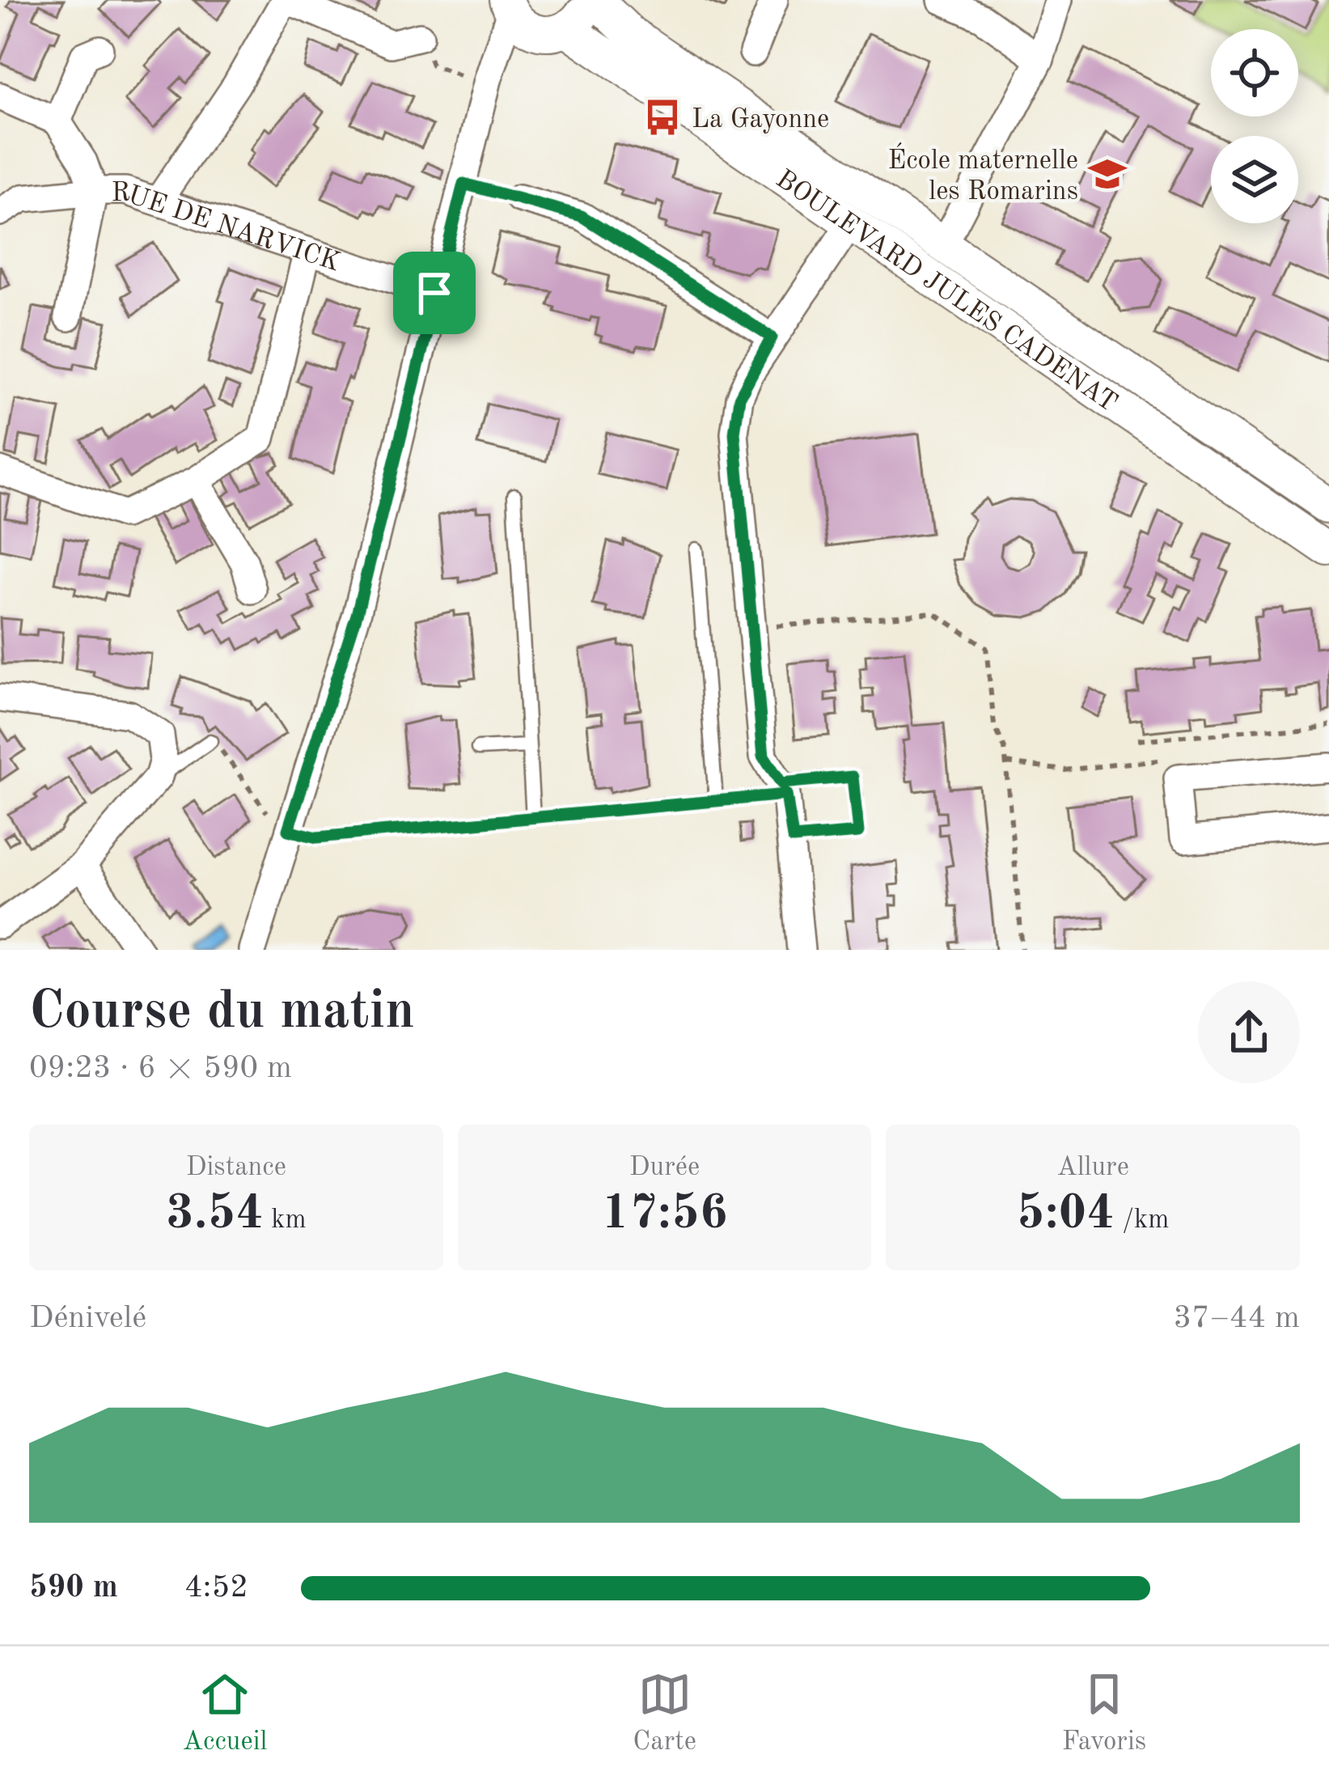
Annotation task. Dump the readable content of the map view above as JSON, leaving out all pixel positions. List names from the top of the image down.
{
  "streets": {
    "street": ["RUE DE NARVICK", "BOULEVARD JULES CADENAT"]
  },
  "places": {
    "bus stop": ["La Gayonne"],
    "school or university": ["École maternelle les Romarins"]
  },
  "page": {
    "heading": ["Course du matin", "09:23 · 6 × 590 m"],
    "stats": [
      ["Distance", "3.54 km"],
      ["Durée", "17:56"],
      ["Allure", "5:04 /km"]
    ],
    "chart": ["Dénivelé", "37–44 m"],
    "list": [
      {
        "name": "590 m",
        "note": "4:52"
      }
    ],
    "tabs": ["Accueil", "Carte", "Favoris"]
  }
}
